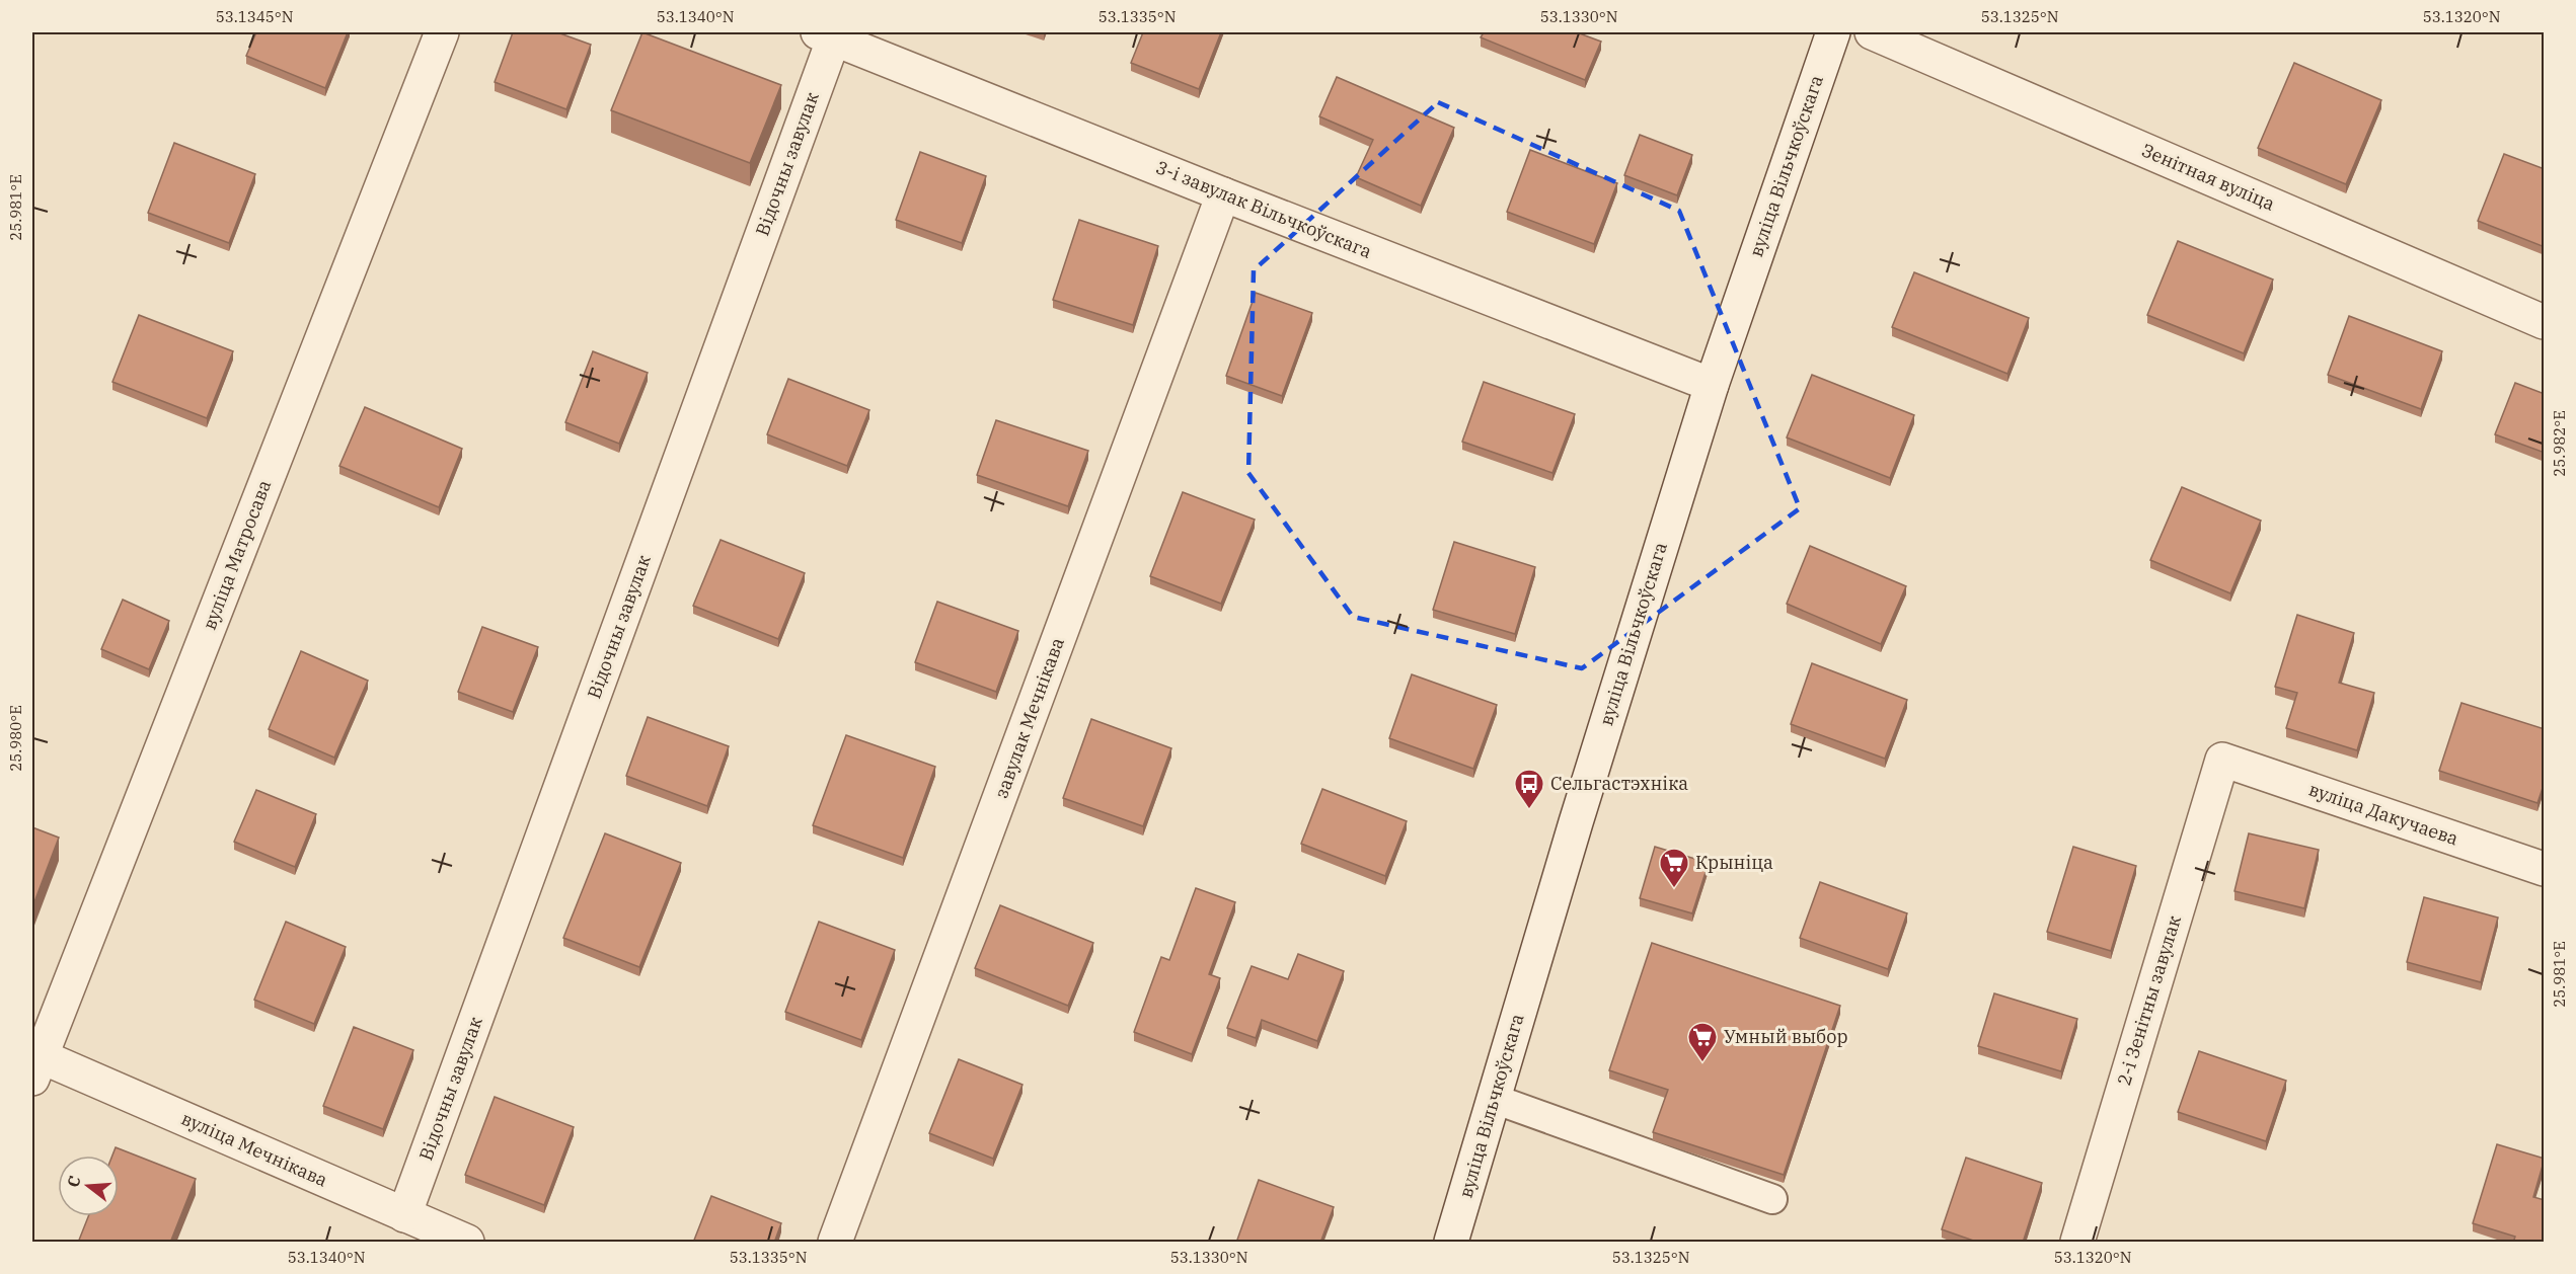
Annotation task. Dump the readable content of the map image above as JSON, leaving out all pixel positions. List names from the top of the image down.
{
  "streets": {
    "street": [
      "Відочны завулак",
      "вуліца Вільчкоўскага",
      "Зенітная вуліца",
      "3-і завулак Вільчкоўскага",
      "вуліца Матросава",
      "завулак Мечнікава",
      "вуліца Дакучаева",
      "2-і Зенітны завулак",
      "вуліца Мечнікава"
    ]
  },
  "crossings": [
    ["Відочны завулак", "3-і завулак Вільчкоўскага"],
    ["Відочны завулак", "вуліца Мечнікава"],
    ["вуліца Вільчкоўскага", "3-і завулак Вільчкоўскага"],
    ["3-і завулак Вільчкоўскага", "завулак Мечнікава"],
    ["вуліца Матросава", "вуліца Мечнікава"],
    ["вуліца Дакучаева", "2-і Зенітны завулак"]
  ],
  "places": {
    "bus stop": ["Сельгастэхніка"],
    "supermarket": ["Крыніца", "Умный выбор"]
  },
  "north": "left",
  "coordinates": [
    "53.1345°N",
    "53.1340°N",
    "53.1335°N",
    "53.1330°N",
    "53.1325°N",
    "53.1320°N",
    "25.981°E",
    "25.982°E",
    "25.980°E"
  ]
}
